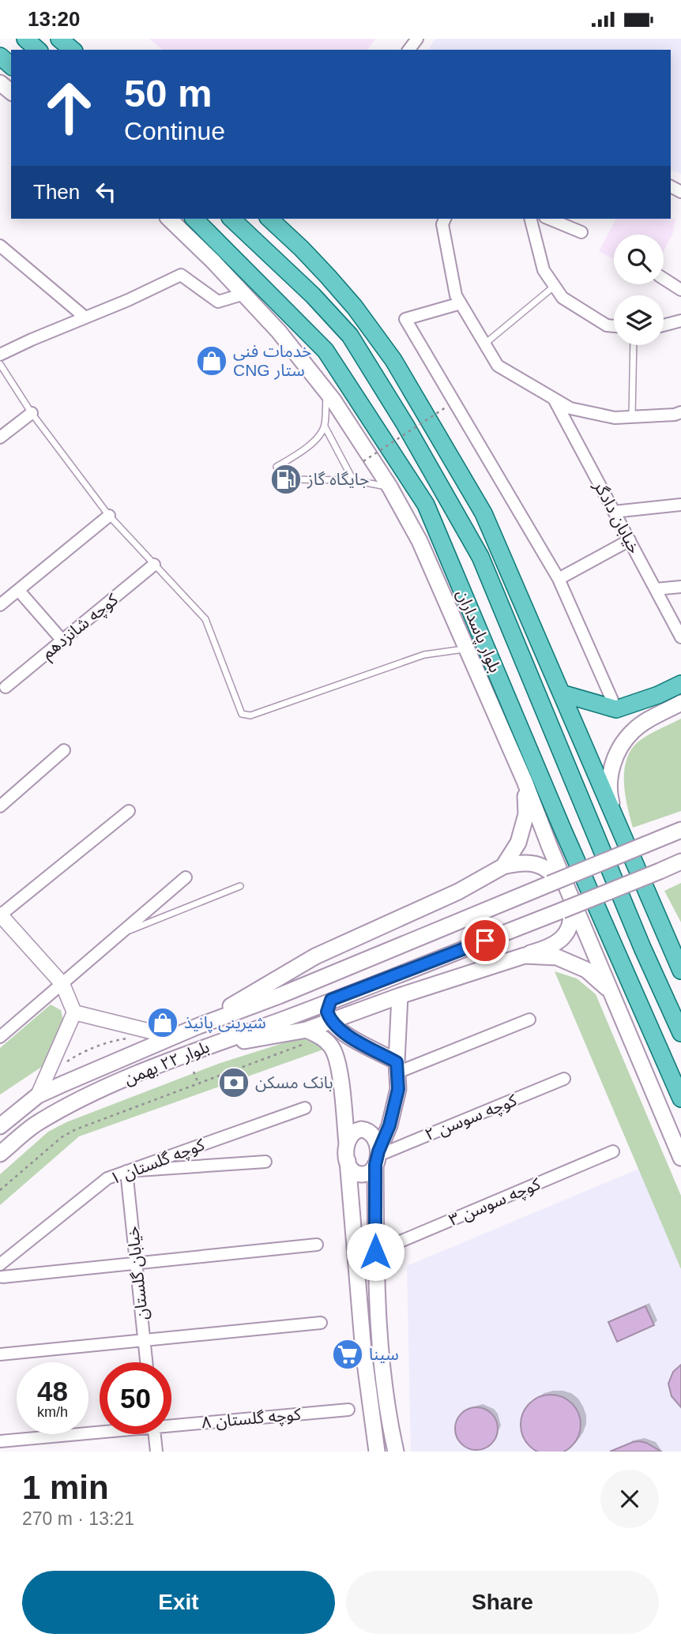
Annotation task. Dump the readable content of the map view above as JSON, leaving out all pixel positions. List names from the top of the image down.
{
  "streets": {
    "main road": ["بلوار پاسداران", "بلوار ۲۲ بهمن"],
    "street": [
      "خیابان دادگر",
      "کوچه شانزدهم",
      "کوچه سوسن ۲",
      "کوچه گلستان ۱",
      "کوچه سوسن ۳",
      "خیابان گلستان",
      "کوچه گلستان ۸"
    ]
  },
  "crossings": [
    ["کوچه گلستان ۱", "خیابان گلستان"]
  ],
  "places": {
    "shop": ["خدمات فنی‌ CNG ستار", "شیرینی پانیذ"],
    "fuel station": ["جایگاه گاز"],
    "bank": ["بانک مسکن"],
    "supermarket": ["سینا"]
  },
  "page": {
    "status": "13:20",
    "turn": ["50 m", "Continue"],
    "then": "Then",
    "speed": "48 km/h",
    "limit": "50",
    "heading": ["1 min", "270 m · 13:21"],
    "buttons": ["Exit", "Share"]
  }
}
